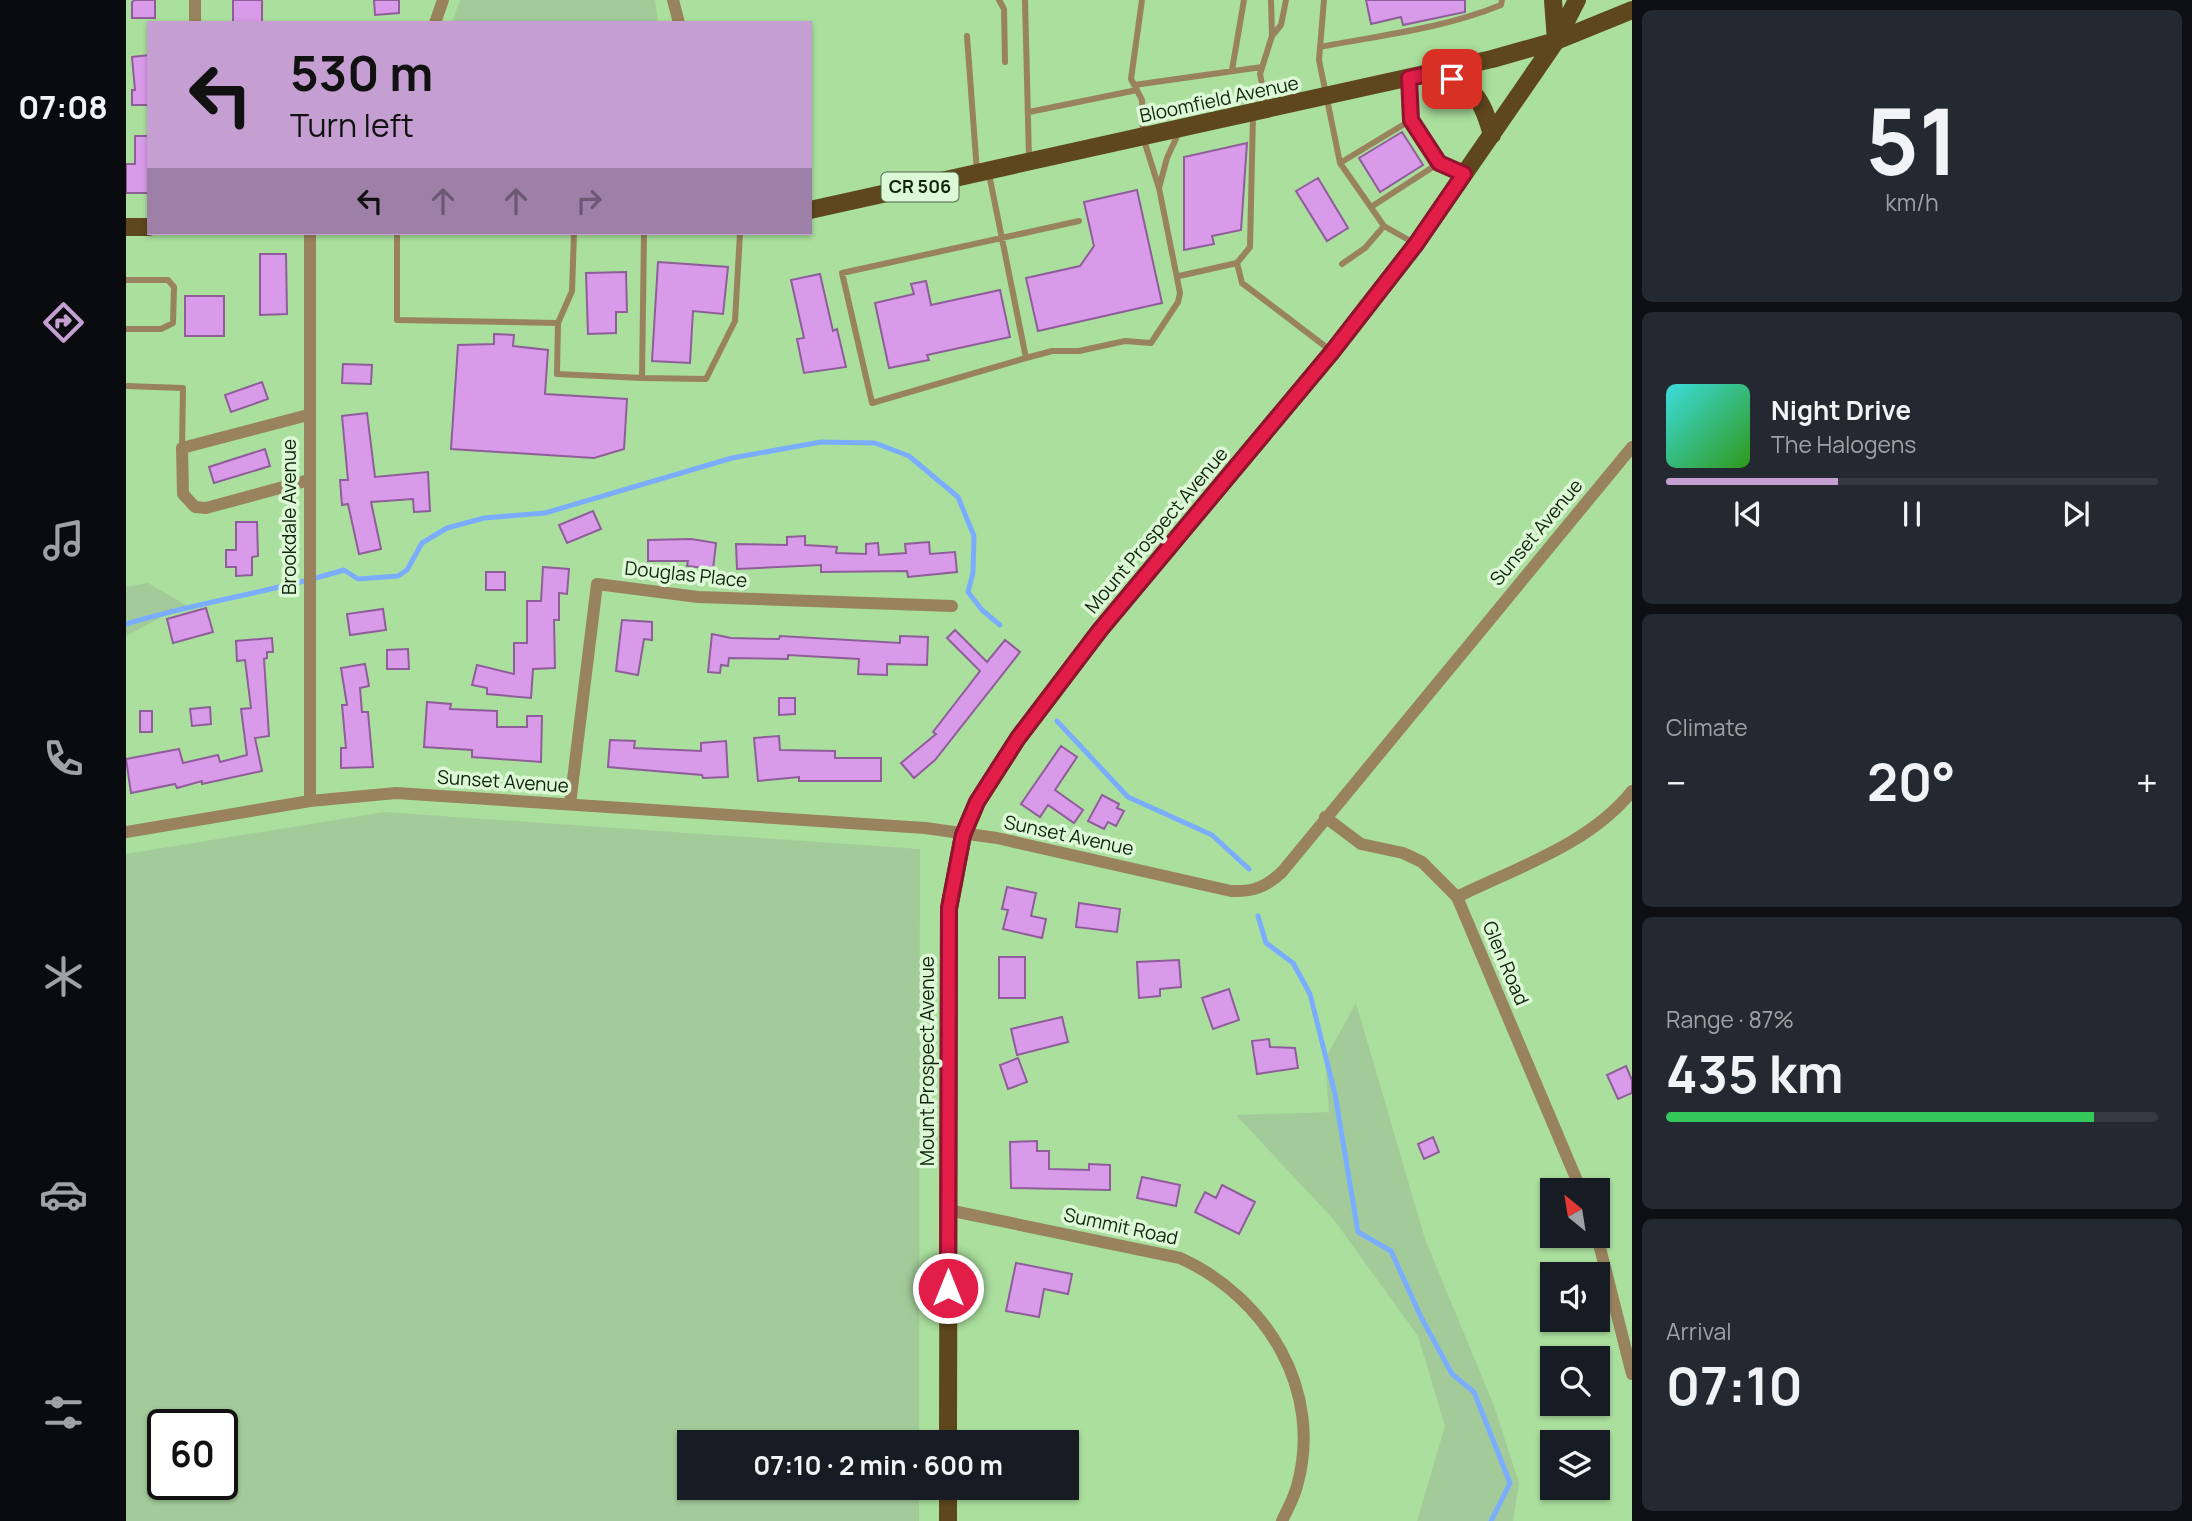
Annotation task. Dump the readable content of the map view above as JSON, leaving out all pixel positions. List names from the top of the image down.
{
  "streets": {
    "main road": ["Bloomfield Avenue", "CR 506", "Mount Prospect Avenue"],
    "street": [
      "Brookdale Avenue",
      "Sunset Avenue",
      "Douglas Place",
      "Glen Road",
      "Summit Road"
    ]
  },
  "crossings": [
    ["Bloomfield Avenue", "Mount Prospect Avenue"],
    ["Brookdale Avenue", "Sunset Avenue"],
    ["Mount Prospect Avenue", "Sunset Avenue"],
    ["Mount Prospect Avenue", "Summit Road"],
    ["Sunset Avenue", "Douglas Place"],
    ["Sunset Avenue", "Glen Road"]
  ],
  "north": "top left",
  "page": {
    "tabs": "07:08",
    "tile": [
      ["51", "km/h"],
      "Climate",
      ["Range · 87%", "435 km"],
      ["Arrival", "07:10"]
    ],
    "turn": ["530 m", "Turn left"],
    "song": ["Night Drive", "The Halogens"],
    "heat": ["−", "20°", "+"],
    "limit": "60",
    "trip": "07:10 · 2 min · 600 m"
  }
}
